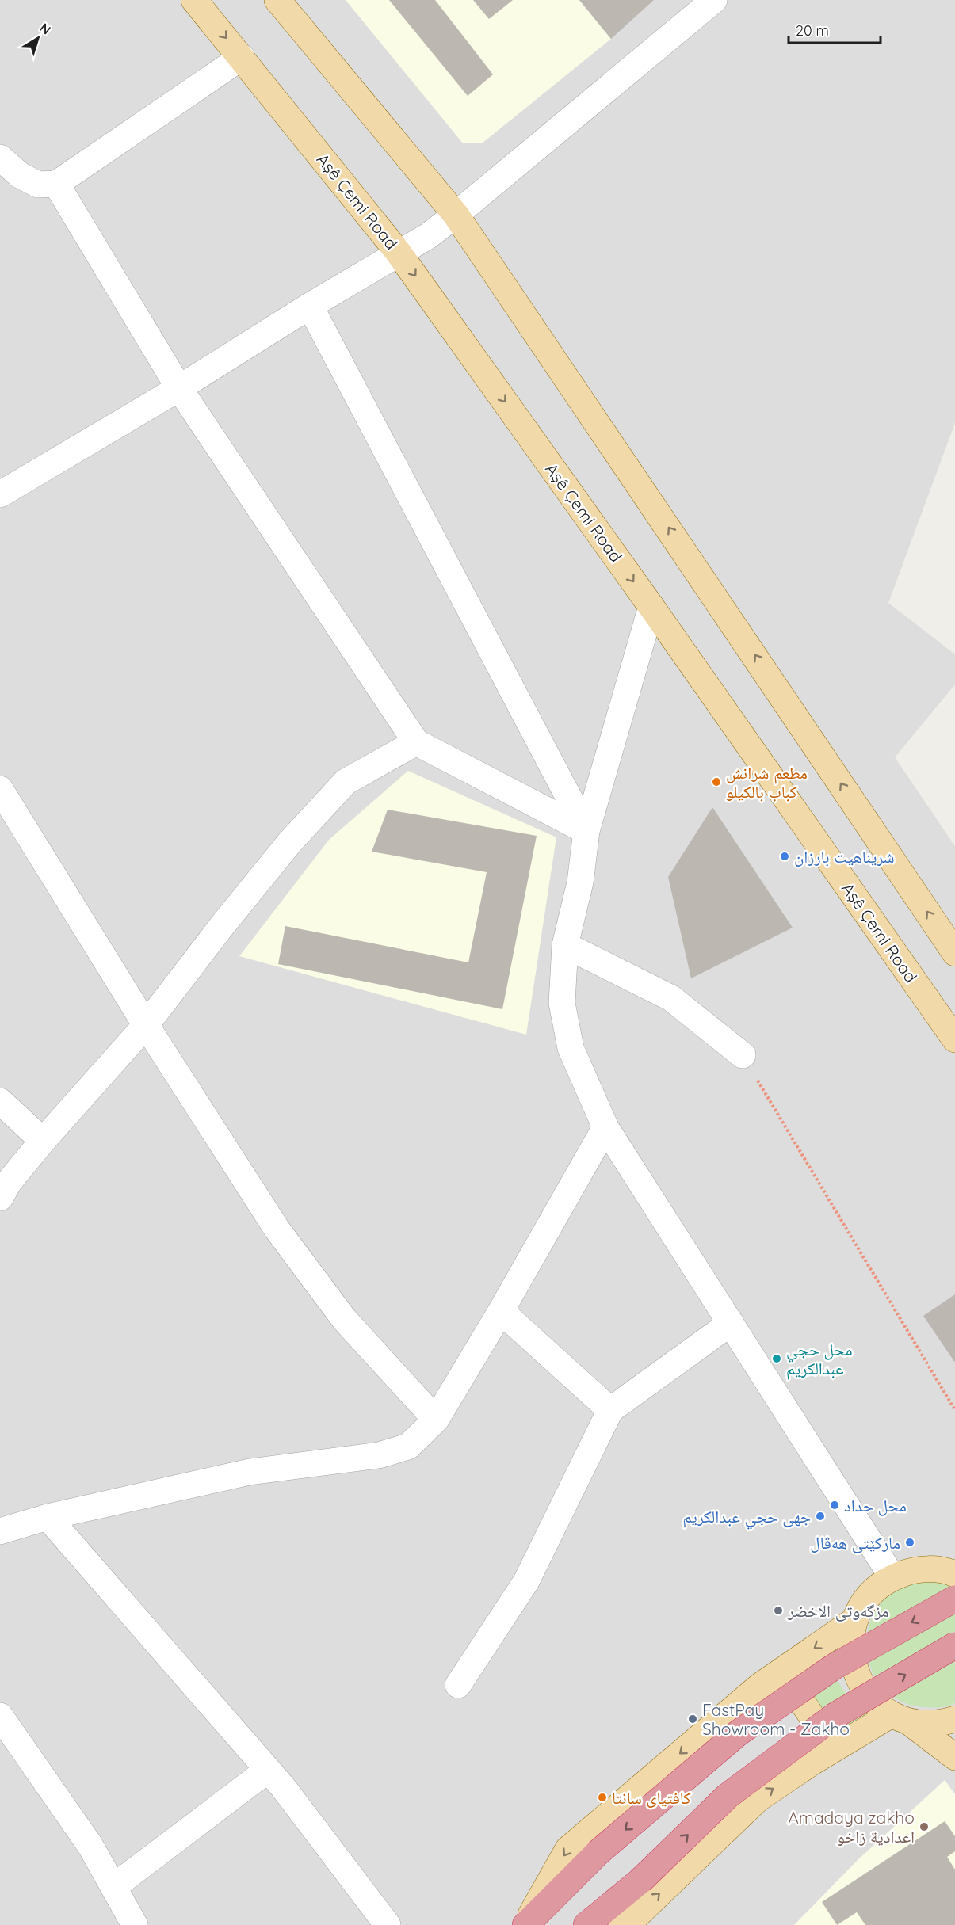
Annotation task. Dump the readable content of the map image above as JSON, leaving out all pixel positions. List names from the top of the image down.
{
  "streets": {
    "main road": ["Aşê Çemi Road"]
  },
  "places": [
    "مطعم شرانش كباب بالكيلو",
    "شريناهيت بارزان",
    "محل حجي عبدالكريم",
    "محل حداد",
    "جهى حجي عبدالكريم",
    "مارکێتی هەڤال",
    "مزگەوتی الاخضر",
    "FastPay Showroom - Zakho",
    "کافتیای سانتا",
    "Amadaya zakho اعدادية زاخو"
  ],
  "scale_bar": "20 m",
  "north": "top right"
}
